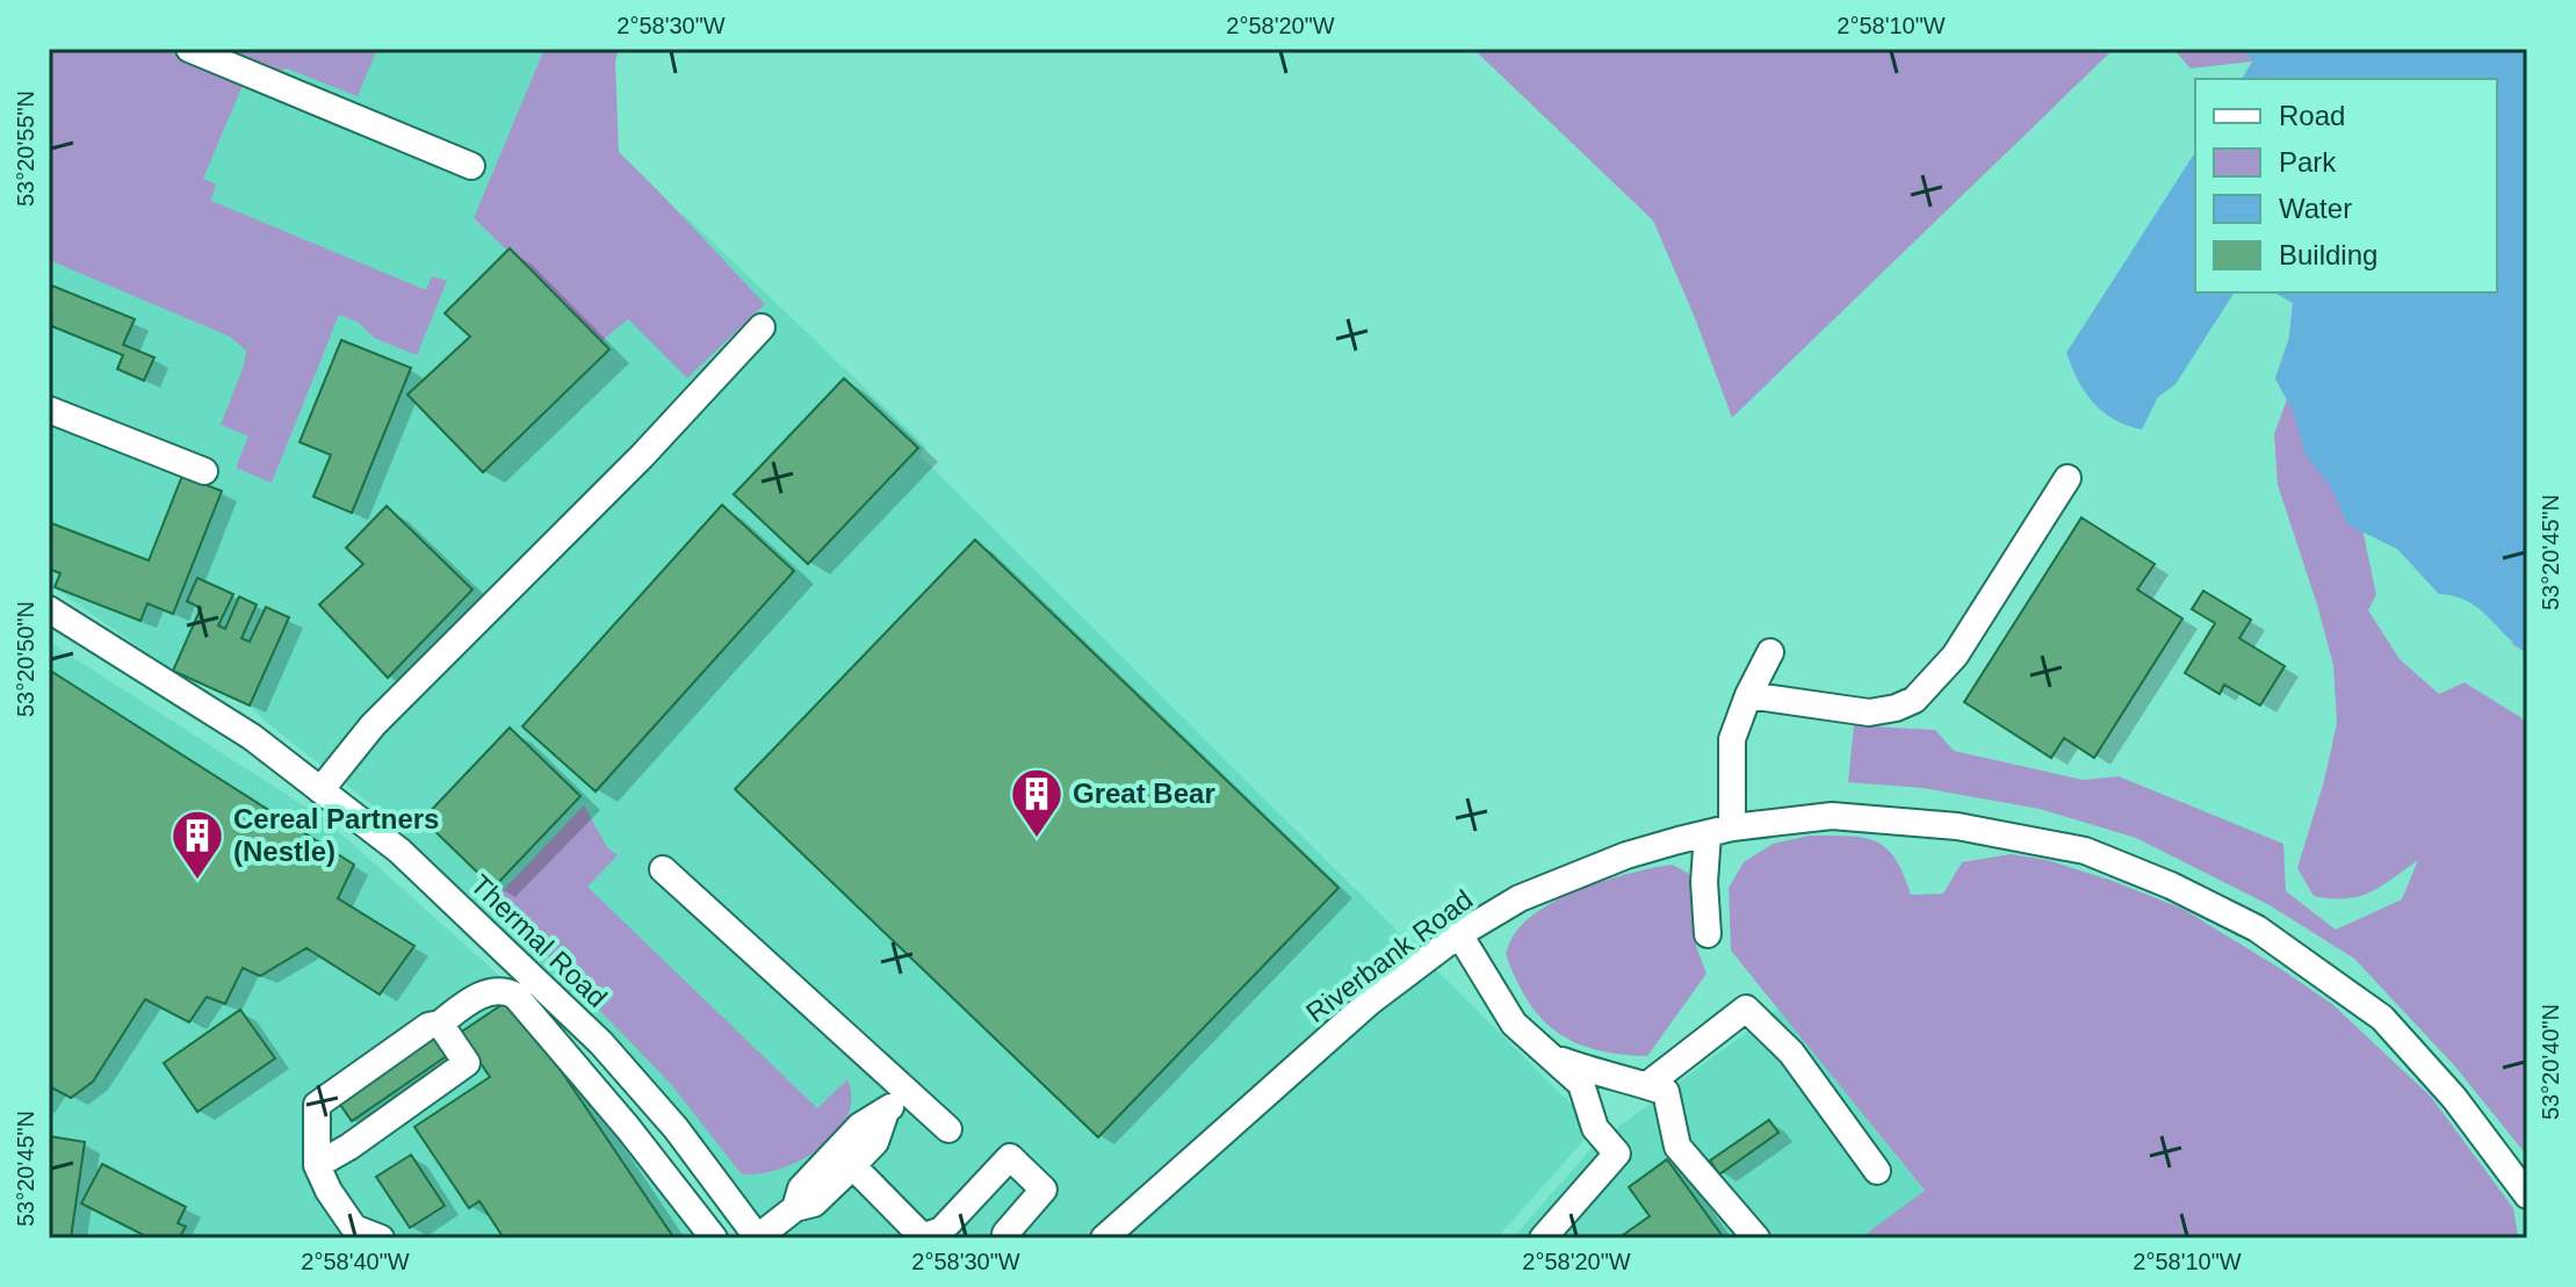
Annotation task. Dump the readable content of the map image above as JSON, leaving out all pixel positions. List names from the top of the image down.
{
  "streets": {
    "street": ["Thermal Road", "Riverbank Road"]
  },
  "places": {
    "building": ["Great Bear", "Cereal Partners (Nestle)"]
  },
  "legend": [
    "Road",
    "Park",
    "Water",
    "Building"
  ],
  "coordinates": [
    "2°58'30\"W",
    "2°58'20\"W",
    "2°58'10\"W",
    "53°20'55\"N",
    "53°20'45\"N",
    "53°20'50\"N",
    "53°20'40\"N",
    "2°58'40\"W"
  ]
}
